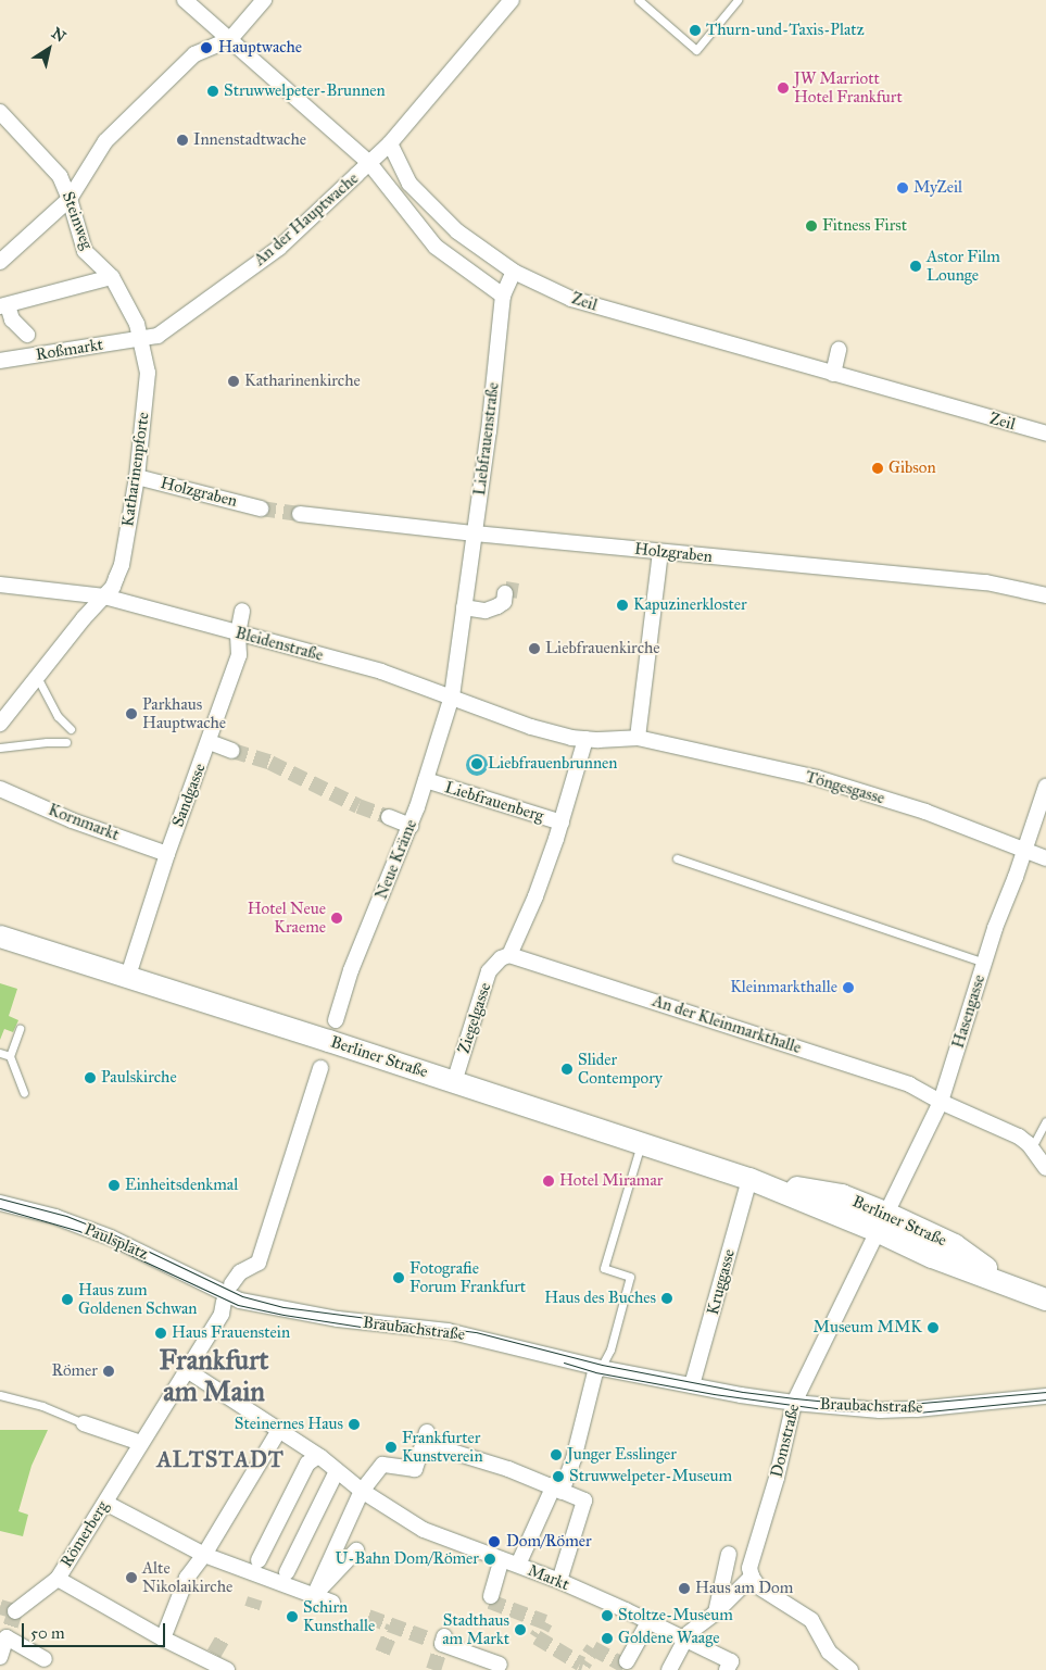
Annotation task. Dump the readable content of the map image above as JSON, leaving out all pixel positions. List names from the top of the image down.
{
  "streets": {
    "main road": ["Berliner Straße"],
    "street": [
      "An der Hauptwache",
      "Steinweg",
      "Zeil",
      "Roßmarkt",
      "Liebfrauenstraße",
      "Katharinenpforte",
      "Holzgraben",
      "Bleidenstraße",
      "Töngesgasse",
      "Sandgasse",
      "Liebfrauenberg",
      "Kornmarkt",
      "Neue Kräme",
      "Hasengasse",
      "Ziegelgasse",
      "An der Kleinmarkthalle",
      "Paulsplatz",
      "Kruggasse",
      "Braubachstraße",
      "Domstraße",
      "Römerberg",
      "Markt"
    ]
  },
  "crossings": [
    ["An der Hauptwache", "Steinweg"],
    ["An der Hauptwache", "Roßmarkt"],
    ["An der Hauptwache", "Katharinenpforte"],
    ["Steinweg", "Roßmarkt"],
    ["Steinweg", "Katharinenpforte"],
    ["Zeil", "Liebfrauenstraße"],
    ["Roßmarkt", "Katharinenpforte"],
    ["Liebfrauenstraße", "Holzgraben"],
    ["Liebfrauenstraße", "Bleidenstraße"],
    ["Liebfrauenstraße", "Neue Kräme"],
    ["Katharinenpforte", "Holzgraben"],
    ["Katharinenpforte", "Bleidenstraße"],
    ["Bleidenstraße", "Sandgasse"],
    ["Bleidenstraße", "Neue Kräme"],
    ["Töngesgasse", "Hasengasse"],
    ["Sandgasse", "Kornmarkt"],
    ["Sandgasse", "Berliner Straße"],
    ["Liebfrauenberg", "Neue Kräme"],
    ["Hasengasse", "An der Kleinmarkthalle"],
    ["Hasengasse", "Berliner Straße"],
    ["Hasengasse", "Domstraße"],
    ["Ziegelgasse", "An der Kleinmarkthalle"],
    ["Ziegelgasse", "Berliner Straße"],
    ["Berliner Straße", "Kruggasse"],
    ["Berliner Straße", "Domstraße"],
    ["Paulsplatz", "Braubachstraße"],
    ["Paulsplatz", "Römerberg"],
    ["Kruggasse", "Braubachstraße"],
    ["Braubachstraße", "Domstraße"],
    ["Braubachstraße", "Römerberg"],
    ["Römerberg", "Markt"]
  ],
  "districts": ["Frankfurt am Main", "ALTSTADT"],
  "places": [
    "Thurn-und-Taxis-Platz",
    "Hauptwache",
    "JW Marriott Hotel Frankfurt",
    "Struwwelpeter-Brunnen",
    "Innenstadtwache",
    "MyZeil",
    "Fitness First",
    "Astor Film Lounge",
    "Katharinenkirche",
    "Gibson",
    "Kapuzinerkloster",
    "Liebfrauenkirche",
    "Parkhaus Hauptwache",
    "Liebfrauenbrunnen",
    "Hotel Neue Kraeme",
    "Kleinmarkthalle",
    "Slider Contempory",
    "Paulskirche",
    "Hotel Miramar",
    "Einheitsdenkmal",
    "Fotografie Forum Frankfurt",
    "Haus des Buches",
    "Haus zum Goldenen Schwan",
    "Museum MMK",
    "Haus Frauenstein",
    "Römer",
    "Steinernes Haus",
    "Frankfurter Kunstverein",
    "Junger Esslinger",
    "Struwwelpeter-Museum",
    "Dom/Römer",
    "U-Bahn Dom/Römer",
    "Alte Nikolaikirche",
    "Haus am Dom",
    "Stoltze-Museum",
    "Schirn Kunsthalle",
    "Stadthaus am Markt",
    "Goldene Waage"
  ],
  "scale_bar": "50 m",
  "north": "top right"
}
